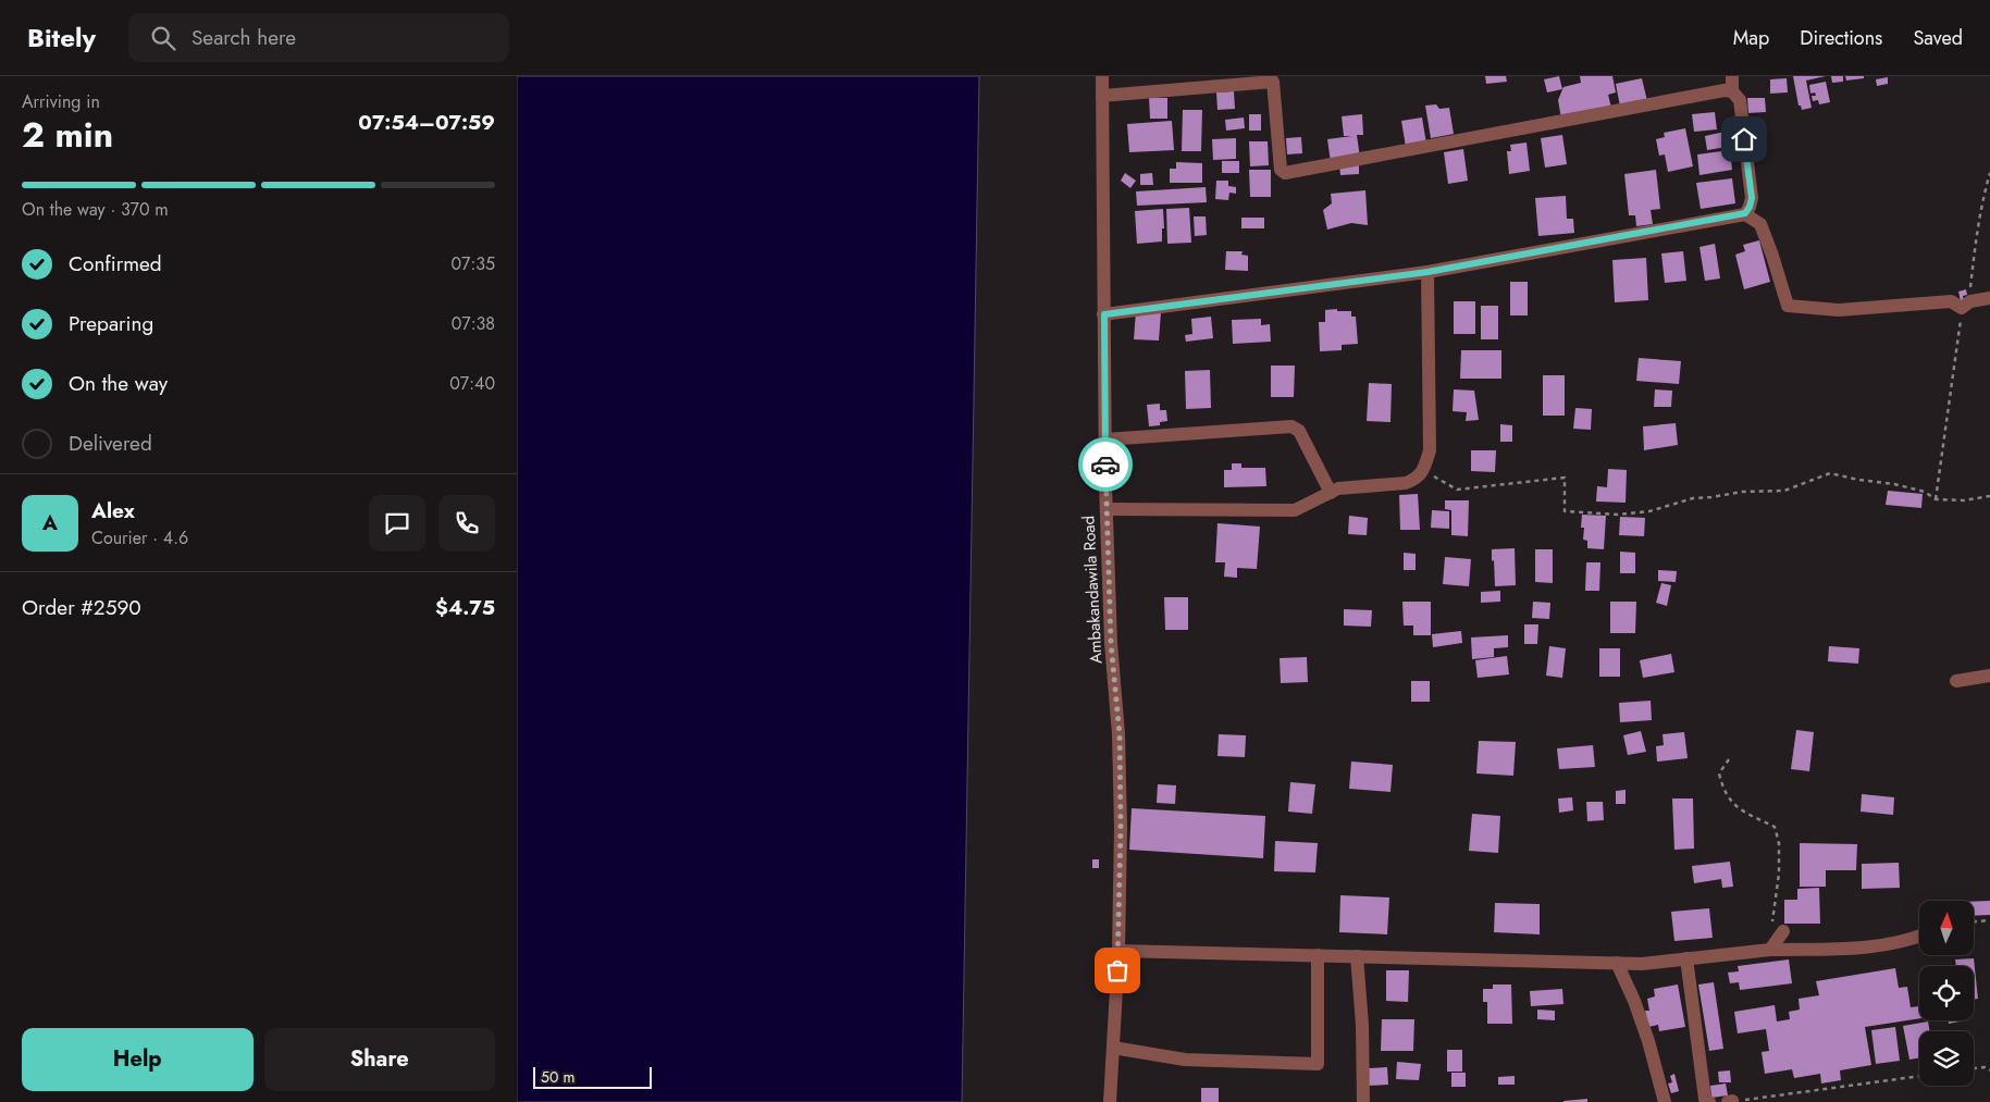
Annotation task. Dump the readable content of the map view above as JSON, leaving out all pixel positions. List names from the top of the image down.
{
  "streets": {
    "street": ["Ambakandawila Road"]
  },
  "scale_bar": "50 m",
  "north": "top",
  "page": {
    "header": "Bitely",
    "search": "Search here",
    "nav": ["Map", "Directions", "Saved"],
    "heading": ["2 min", "Arriving in", "07:54–07:59"],
    "panel": [
      "Alex",
      "Courier · 4.6",
      "Order #2590",
      "$4.75"
    ],
    "bar": "On the way · 370 m",
    "list": [
      ["Confirmed", "07:35"],
      ["Preparing", "07:38"],
      ["On the way", "07:40"],
      "Delivered"
    ],
    "round": "A",
    "buttons": ["Help", "Share"],
    "scale": "50 m"
  }
}
